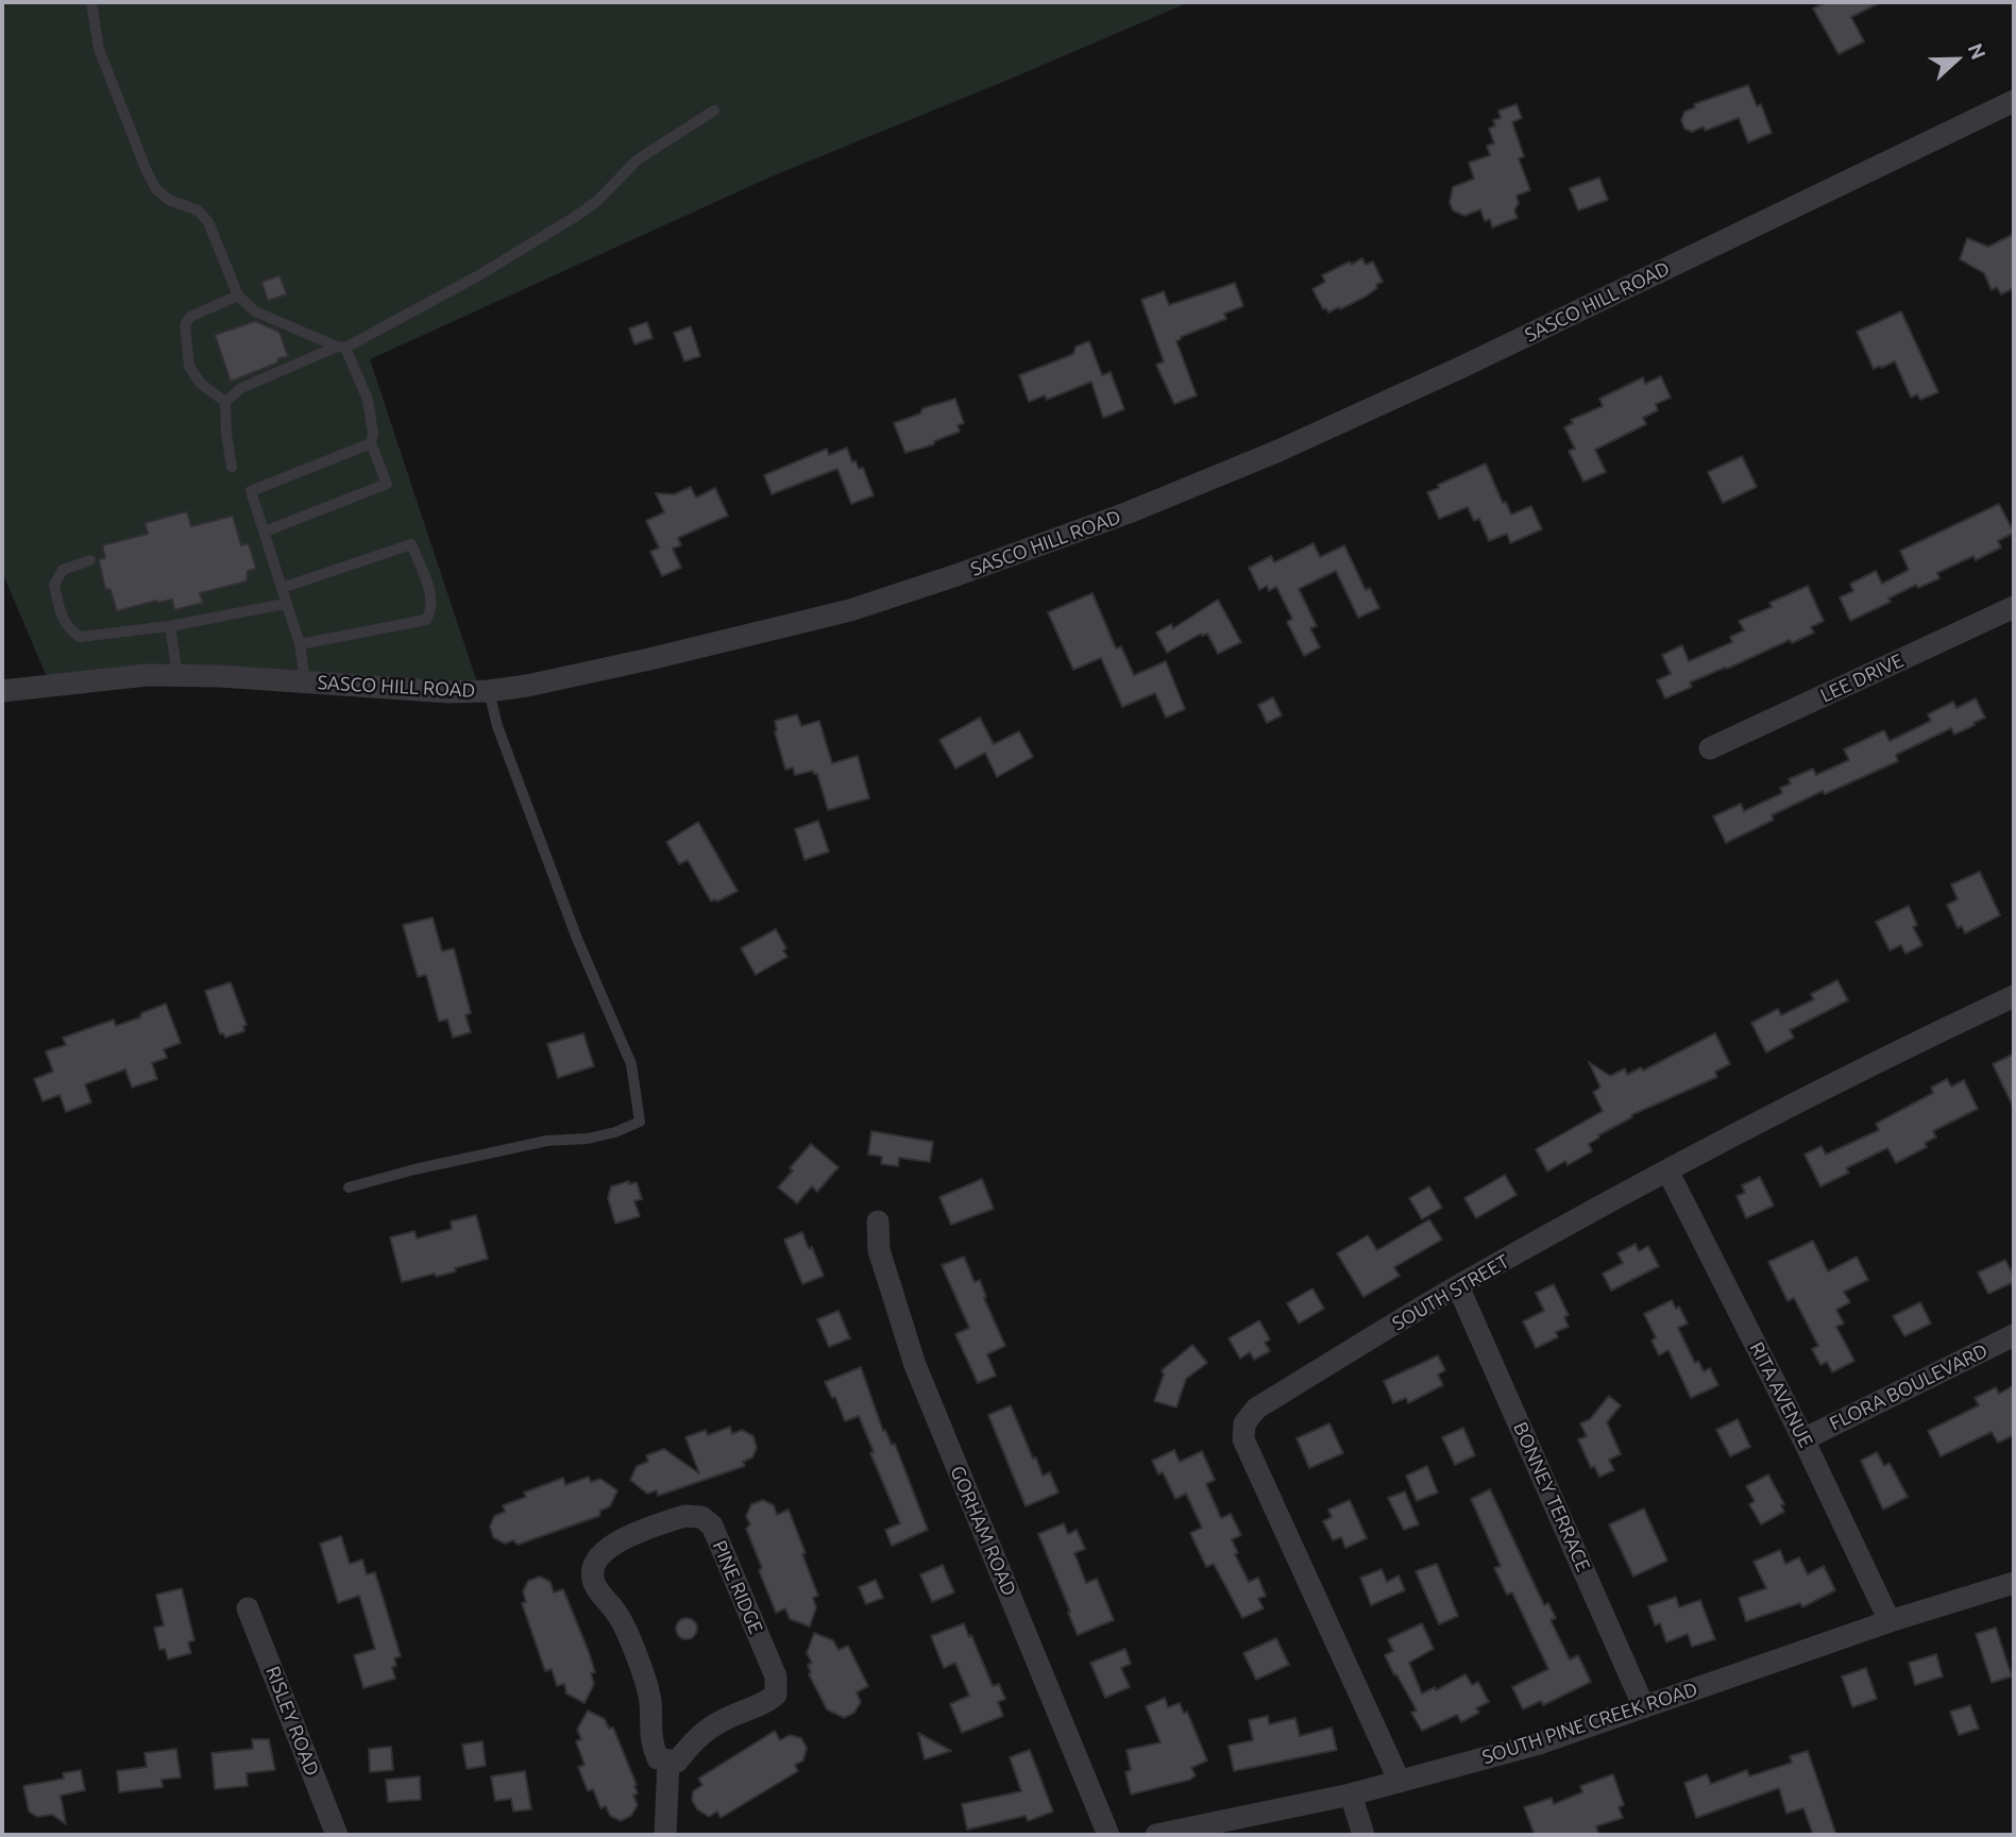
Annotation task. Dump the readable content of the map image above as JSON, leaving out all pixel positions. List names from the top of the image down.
{
  "streets": {
    "street": [
      "SASCO HILL ROAD",
      "LEE DRIVE",
      "SOUTH STREET",
      "FLORA BOULEVARD",
      "RITA AVENUE",
      "BONNEY TERRACE",
      "GORHAM ROAD",
      "PINE RIDGE",
      "RISLEY ROAD",
      "SOUTH PINE CREEK ROAD"
    ]
  },
  "crossings": [
    ["SOUTH STREET", "RITA AVENUE"],
    ["SOUTH STREET", "BONNEY TERRACE"],
    ["SOUTH STREET", "SOUTH PINE CREEK ROAD"],
    ["FLORA BOULEVARD", "RITA AVENUE"],
    ["RITA AVENUE", "SOUTH PINE CREEK ROAD"],
    ["BONNEY TERRACE", "SOUTH PINE CREEK ROAD"]
  ],
  "north": "right"
}
